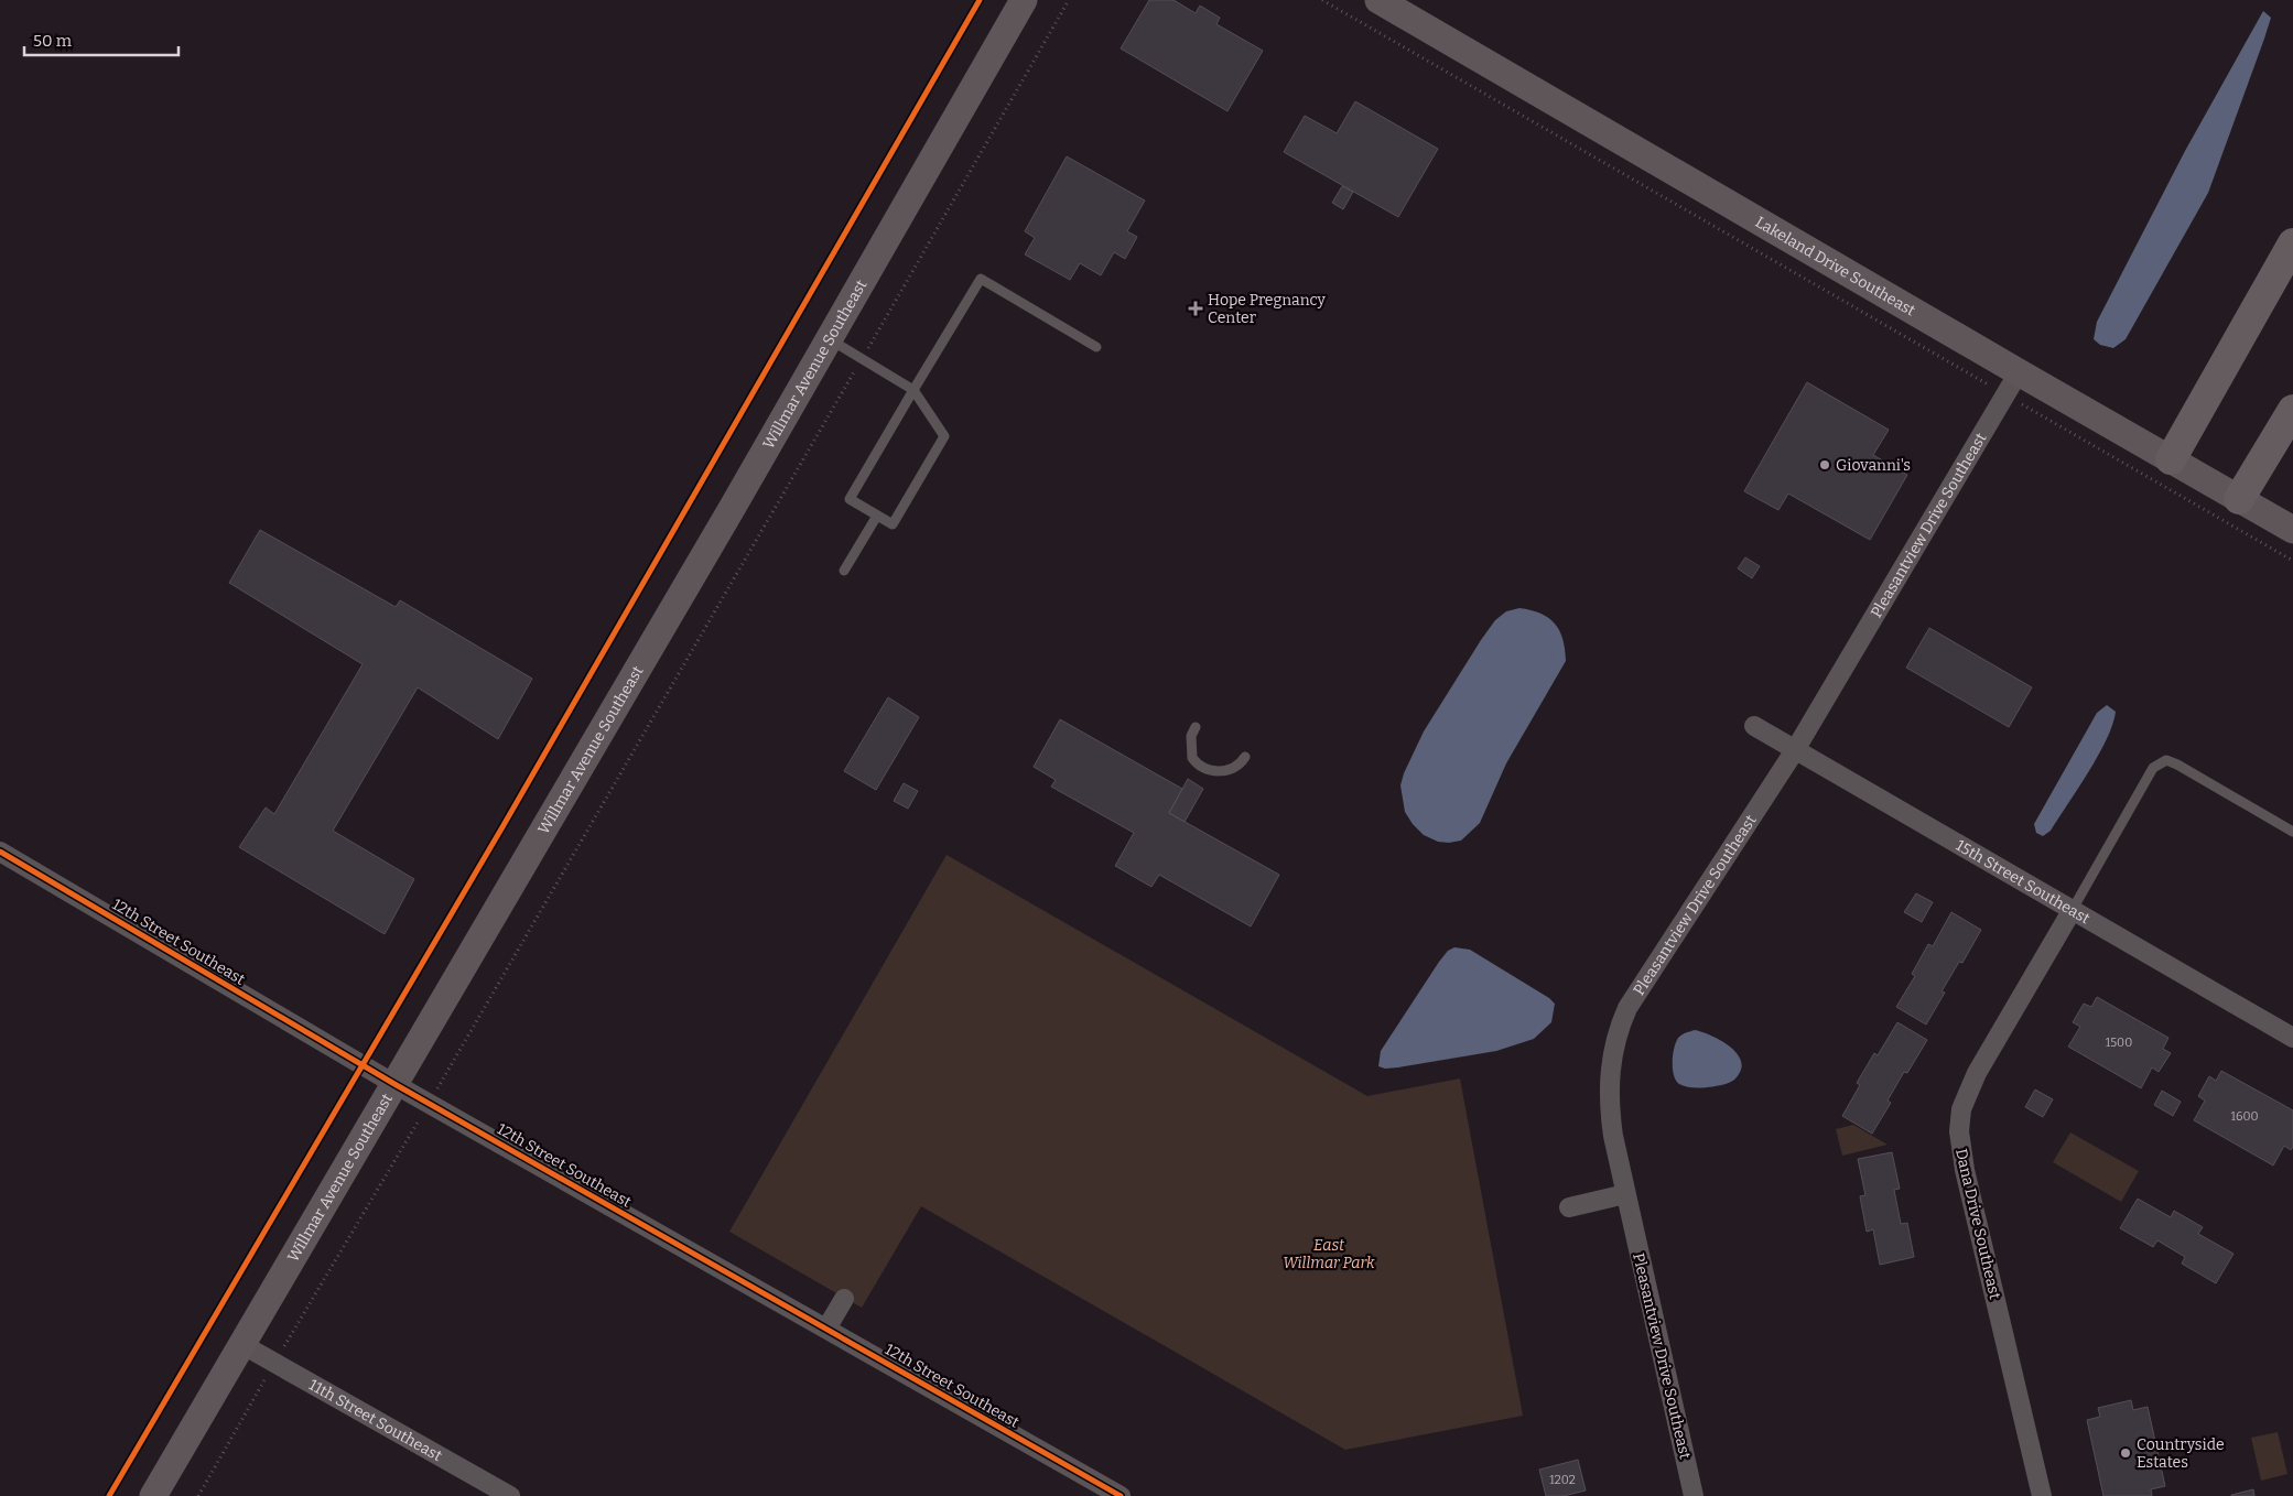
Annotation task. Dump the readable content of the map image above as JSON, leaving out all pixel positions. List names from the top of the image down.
{
  "streets": {
    "main road": ["Lakeland Drive Southeast", "Willmar Avenue Southeast"],
    "street": [
      "Pleasantview Drive Southeast",
      "15th Street Southeast",
      "12th Street Southeast",
      "Dana Drive Southeast",
      "11th Street Southeast"
    ]
  },
  "crossings": [
    ["Lakeland Drive Southeast", "Pleasantview Drive Southeast"],
    ["Willmar Avenue Southeast", "12th Street Southeast"],
    ["Willmar Avenue Southeast", "11th Street Southeast"],
    ["Pleasantview Drive Southeast", "15th Street Southeast"],
    ["15th Street Southeast", "Dana Drive Southeast"]
  ],
  "parks": ["East Willmar Park"],
  "places": {
    "health": ["Hope Pregnancy Center"],
    "other": ["Giovanni's", "Countryside Estates"]
  },
  "house_numbers": ["1500", "1600", "1202"],
  "scale_bar": "50 m"
}
